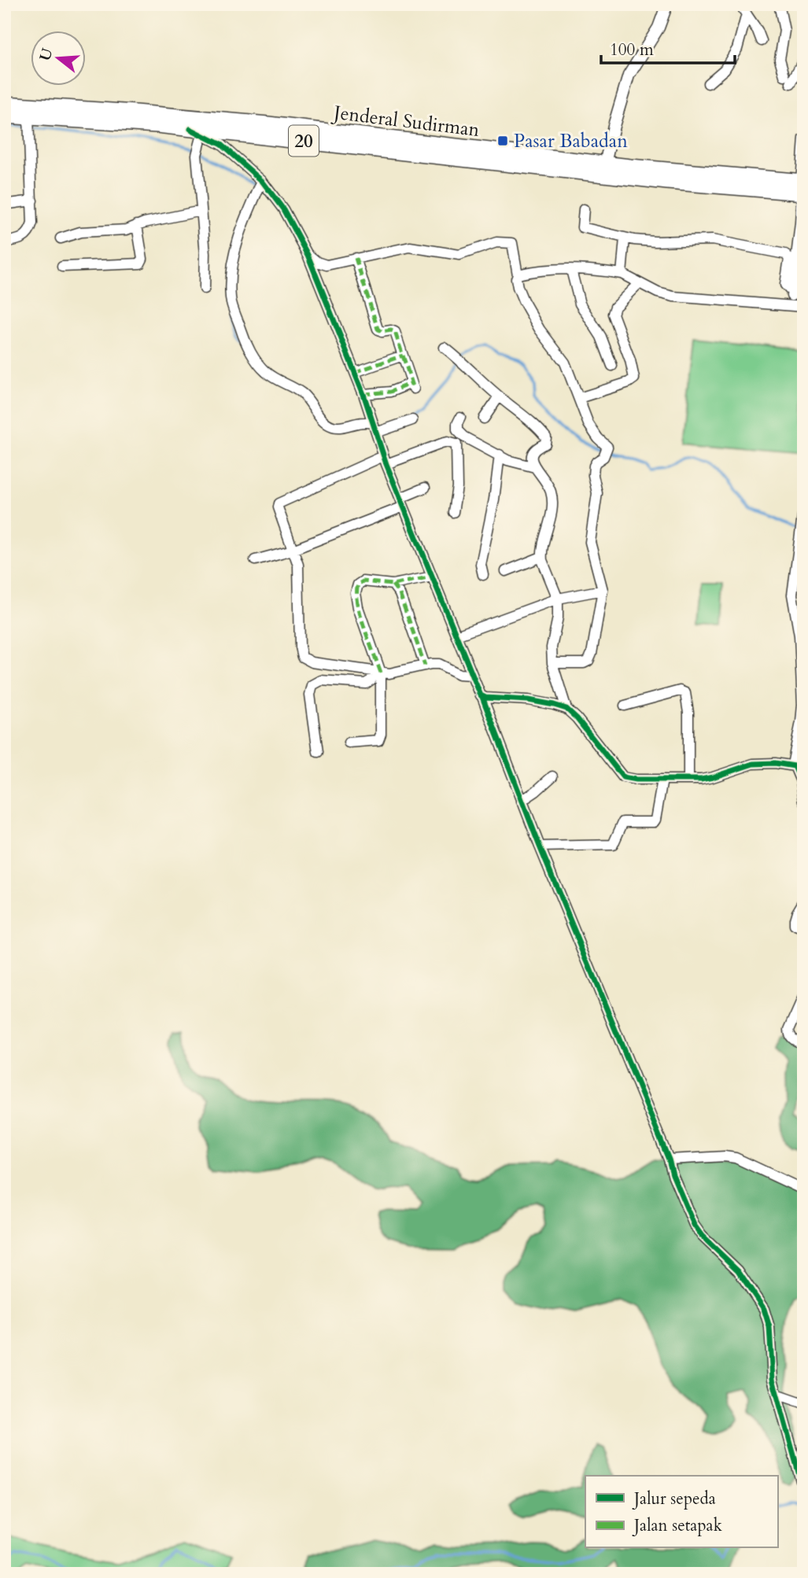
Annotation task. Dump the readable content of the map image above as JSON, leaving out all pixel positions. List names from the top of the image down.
{
  "streets": {
    "highway": ["Jenderal Sudirman", "20"]
  },
  "places": {
    "transit": ["Pasar Babadan"]
  },
  "legend": ["Jalur sepeda", "Jalan setapak"],
  "scale_bar": "100 m",
  "north": "left"
}
